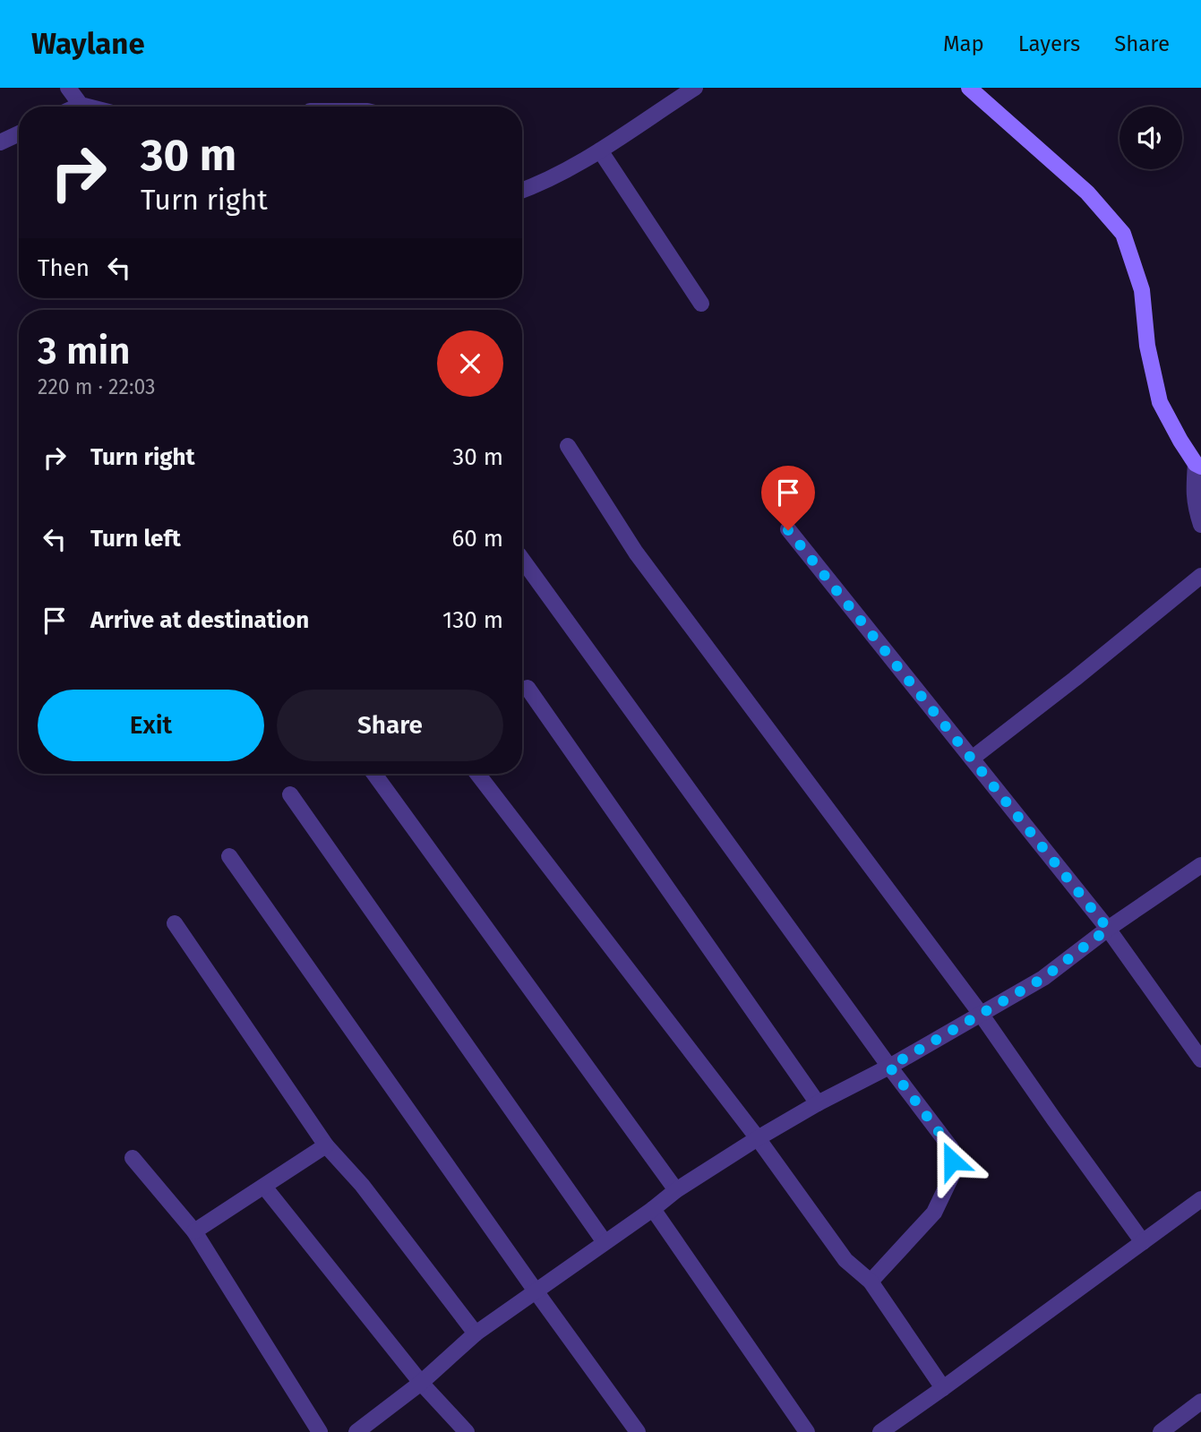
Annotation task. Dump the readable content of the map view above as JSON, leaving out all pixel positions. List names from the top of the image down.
{
  "page": {
    "header": "Waylane",
    "nav": ["Map", "Layers", "Share"],
    "turn": ["30 m", "Turn right"],
    "then": "Then",
    "heading": ["3 min", "220 m · 22:03"],
    "list": [
      {
        "name": "Turn right",
        "value": "30 m"
      },
      {
        "name": "Turn left",
        "value": "60 m"
      },
      {
        "name": "Arrive at destination",
        "value": "130 m"
      }
    ],
    "buttons": ["Exit", "Share"]
  }
}
